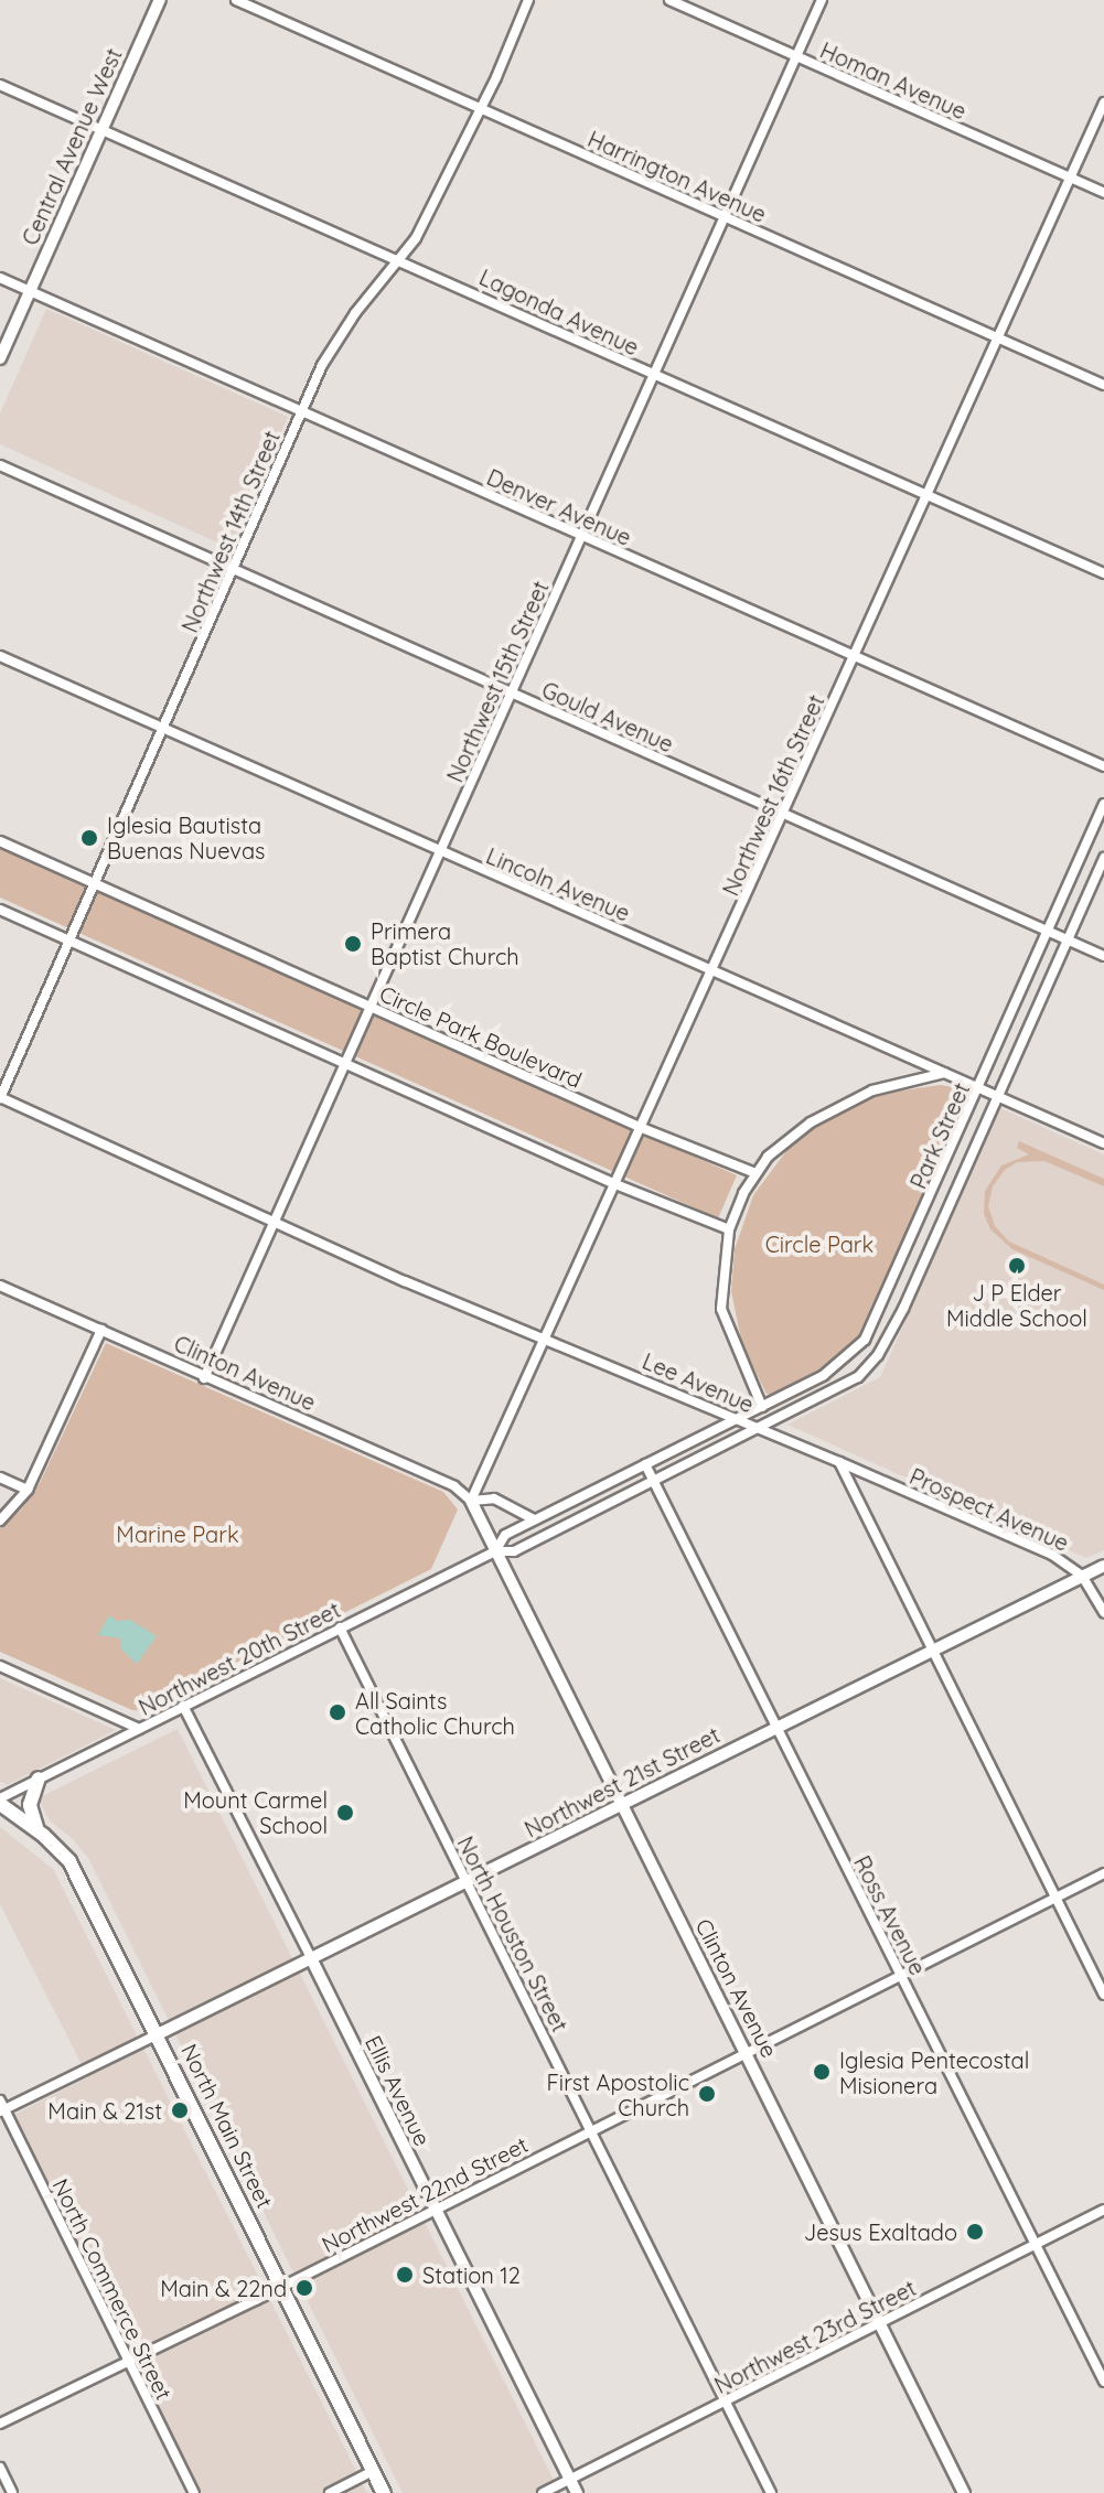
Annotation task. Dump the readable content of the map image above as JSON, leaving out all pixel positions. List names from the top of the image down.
{
  "streets": {
    "main road": ["North Main Street"],
    "street": [
      "Homan Avenue",
      "Central Avenue West",
      "Harrington Avenue",
      "Lagonda Avenue",
      "Denver Avenue",
      "Northwest 14th Street",
      "Northwest 15th Street",
      "Gould Avenue",
      "Northwest 16th Street",
      "Lincoln Avenue",
      "Circle Park Boulevard",
      "Park Street",
      "Clinton Avenue",
      "Lee Avenue",
      "Prospect Avenue",
      "Northwest 20th Street",
      "Northwest 21st Street",
      "Ross Avenue",
      "North Houston Street",
      "Ellis Avenue",
      "Northwest 22nd Street",
      "North Commerce Street",
      "Northwest 23rd Street"
    ]
  },
  "crossings": [
    ["Homan Avenue", "Northwest 15th Street"],
    ["Homan Avenue", "Northwest 16th Street"],
    ["Central Avenue West", "Lagonda Avenue"],
    ["Central Avenue West", "Denver Avenue"],
    ["Harrington Avenue", "Northwest 14th Street"],
    ["Harrington Avenue", "Northwest 15th Street"],
    ["Harrington Avenue", "Northwest 16th Street"],
    ["Lagonda Avenue", "Northwest 14th Street"],
    ["Lagonda Avenue", "Northwest 15th Street"],
    ["Lagonda Avenue", "Northwest 16th Street"],
    ["Denver Avenue", "Northwest 14th Street"],
    ["Denver Avenue", "Northwest 15th Street"],
    ["Denver Avenue", "Northwest 16th Street"],
    ["Northwest 14th Street", "Gould Avenue"],
    ["Northwest 14th Street", "Lincoln Avenue"],
    ["Northwest 14th Street", "Circle Park Boulevard"],
    ["Northwest 14th Street", "Lee Avenue"],
    ["Northwest 15th Street", "Gould Avenue"],
    ["Northwest 15th Street", "Lincoln Avenue"],
    ["Northwest 15th Street", "Circle Park Boulevard"],
    ["Northwest 15th Street", "Clinton Avenue"],
    ["Northwest 15th Street", "Lee Avenue"],
    ["Gould Avenue", "Northwest 16th Street"],
    ["Gould Avenue", "Park Street"],
    ["Northwest 16th Street", "Lincoln Avenue"],
    ["Northwest 16th Street", "Circle Park Boulevard"],
    ["Northwest 16th Street", "Clinton Avenue"],
    ["Northwest 16th Street", "Lee Avenue"],
    ["Lincoln Avenue", "Park Street"],
    ["Park Street", "Lee Avenue"],
    ["Park Street", "Northwest 20th Street"],
    ["Clinton Avenue", "Northwest 20th Street"],
    ["Clinton Avenue", "Northwest 21st Street"],
    ["Clinton Avenue", "Northwest 22nd Street"],
    ["Clinton Avenue", "Northwest 23rd Street"],
    ["Lee Avenue", "Prospect Avenue"],
    ["Lee Avenue", "Northwest 20th Street"],
    ["Prospect Avenue", "Northwest 21st Street"],
    ["Northwest 20th Street", "Ross Avenue"],
    ["Northwest 20th Street", "North Houston Street"],
    ["Northwest 20th Street", "Ellis Avenue"],
    ["Northwest 20th Street", "North Main Street"],
    ["Northwest 21st Street", "Ross Avenue"],
    ["Northwest 21st Street", "North Houston Street"],
    ["Northwest 21st Street", "Ellis Avenue"],
    ["Northwest 21st Street", "North Main Street"],
    ["Ross Avenue", "Northwest 22nd Street"],
    ["Ross Avenue", "Northwest 23rd Street"],
    ["North Houston Street", "Northwest 22nd Street"],
    ["North Houston Street", "Northwest 23rd Street"],
    ["Ellis Avenue", "Northwest 22nd Street"],
    ["Ellis Avenue", "Northwest 23rd Street"],
    ["North Main Street", "Northwest 22nd Street"],
    ["Northwest 22nd Street", "North Commerce Street"]
  ],
  "parks": ["Circle Park", "Marine Park"],
  "places": [
    "Iglesia Bautista Buenas Nuevas",
    "Primera Baptist Church",
    "J P Elder Middle School",
    "All Saints Catholic Church",
    "Mount Carmel School",
    "Iglesia Pentecostal Misionera",
    "First Apostolic Church",
    "Main & 21st",
    "Jesus Exaltado",
    "Station 12",
    "Main & 22nd"
  ]
}
